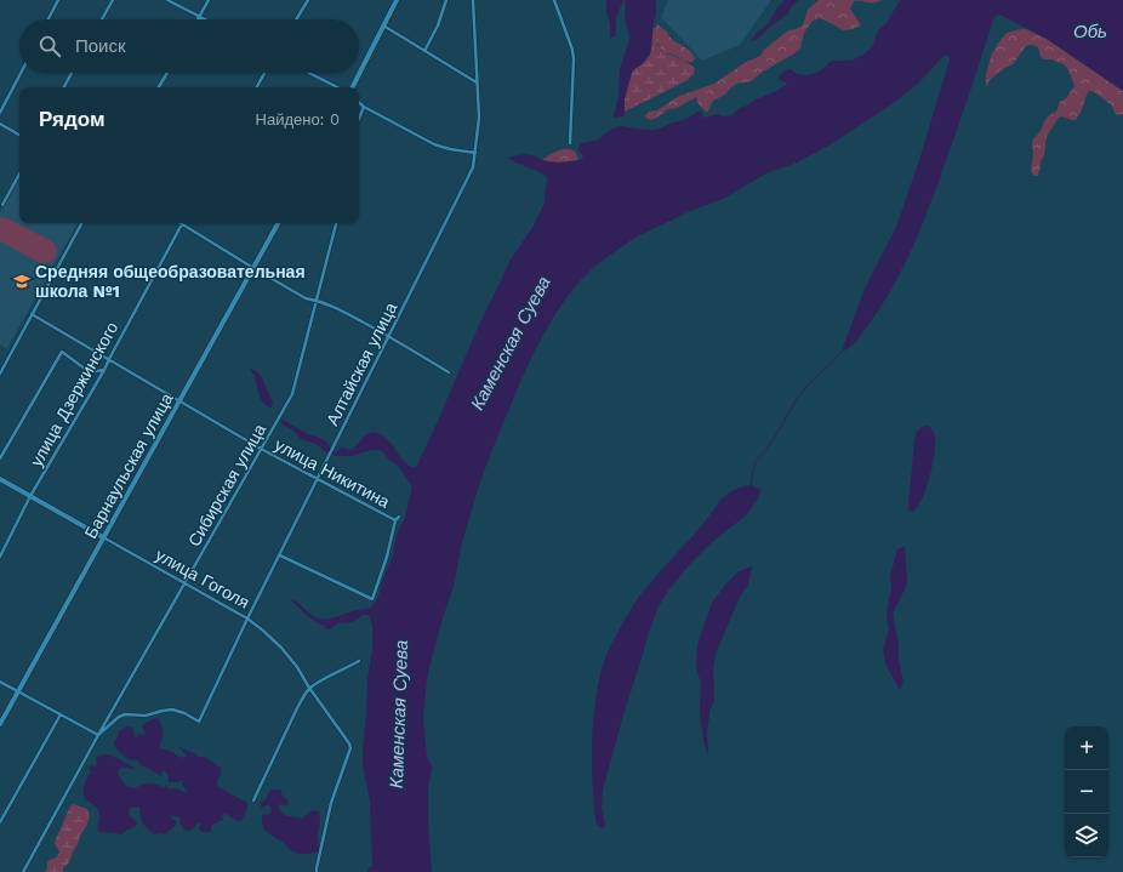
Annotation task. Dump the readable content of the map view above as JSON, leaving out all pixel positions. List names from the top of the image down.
{
  "streets": {
    "street": [
      "Алтайская улица",
      "улица Дзержинского",
      "Барнаульская улица",
      "улица Никитина",
      "Сибирская улица",
      "улица Гоголя"
    ]
  },
  "crossings": [
    ["Алтайская улица", "улица Никитина"],
    ["Алтайская улица", "Сибирская улица"],
    ["Алтайская улица", "улица Гоголя"],
    ["улица Дзержинского", "улица Никитина"],
    ["улица Дзержинского", "улица Гоголя"],
    ["Барнаульская улица", "улица Никитина"],
    ["Барнаульская улица", "улица Гоголя"],
    ["улица Никитина", "Сибирская улица"],
    ["Сибирская улица", "улица Гоголя"]
  ],
  "water": ["Обь", "Каменская Суева"],
  "places": {
    "school or university": ["Средняя общеобразовательная школа №1"]
  },
  "page": {
    "search": "Поиск",
    "heading": ["Рядом", "Найдено: 0"],
    "map_buttons": ["+", "−"]
  }
}
